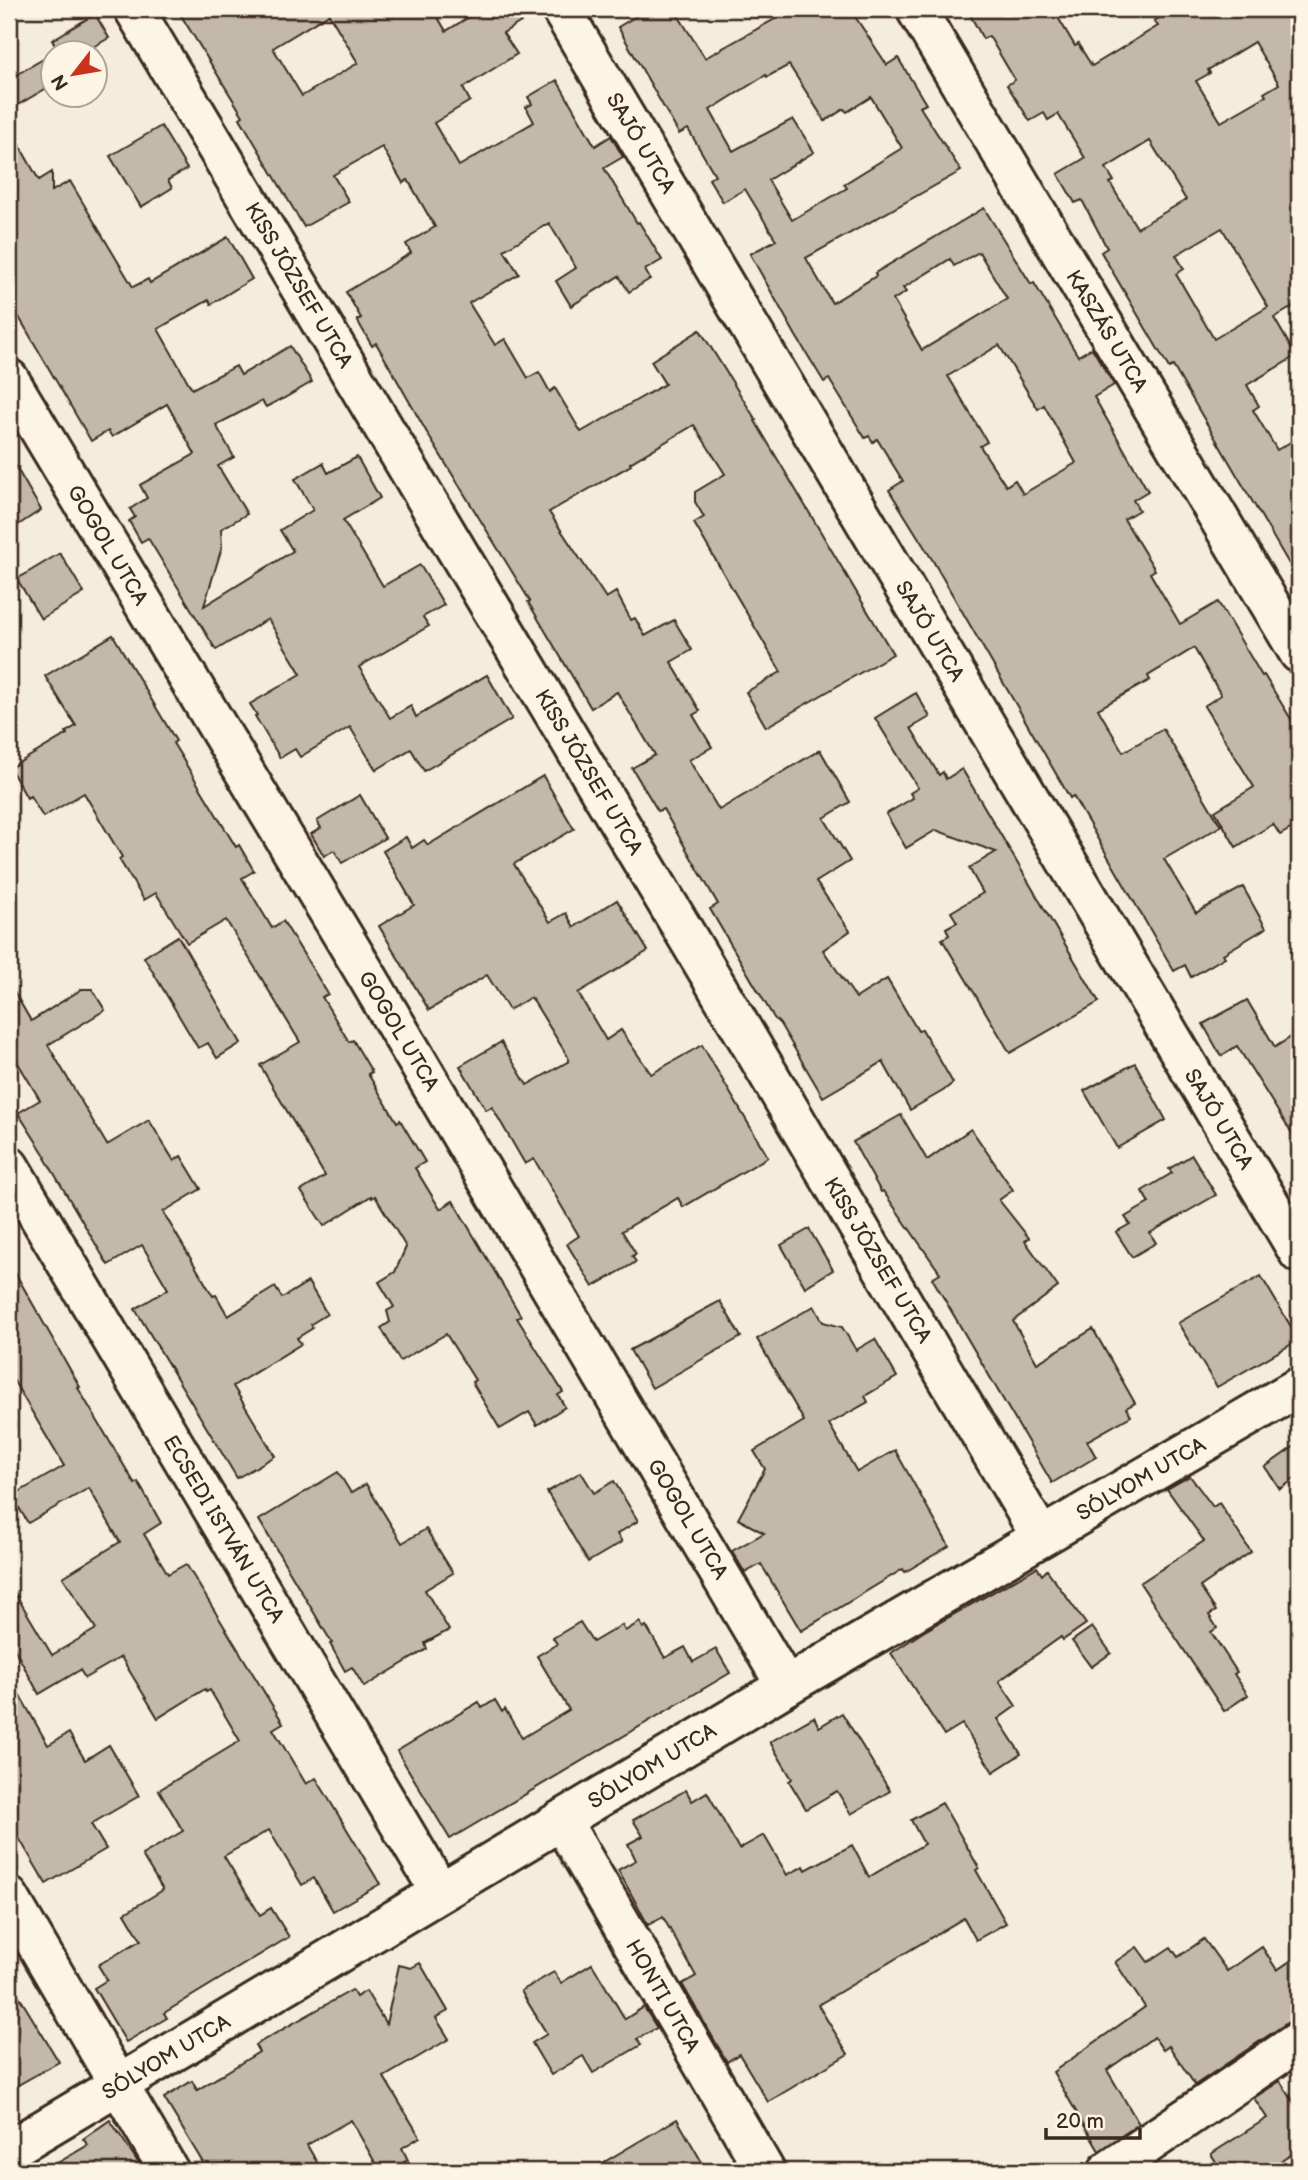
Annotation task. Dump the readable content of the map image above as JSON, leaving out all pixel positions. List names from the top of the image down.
{
  "streets": {
    "street": [
      "SAJÓ UTCA",
      "KISS JÓZSEF UTCA",
      "KASZÁS UTCA",
      "GOGOL UTCA",
      "SÓLYOM UTCA",
      "ECSEDI ISTVÁN UTCA",
      "HONTI UTCA"
    ]
  },
  "crossings": [
    ["KISS JÓZSEF UTCA", "SÓLYOM UTCA"],
    ["GOGOL UTCA", "SÓLYOM UTCA"],
    ["SÓLYOM UTCA", "ECSEDI ISTVÁN UTCA"],
    ["SÓLYOM UTCA", "HONTI UTCA"]
  ],
  "scale_bar": "20 m",
  "north": "bottom left"
}
